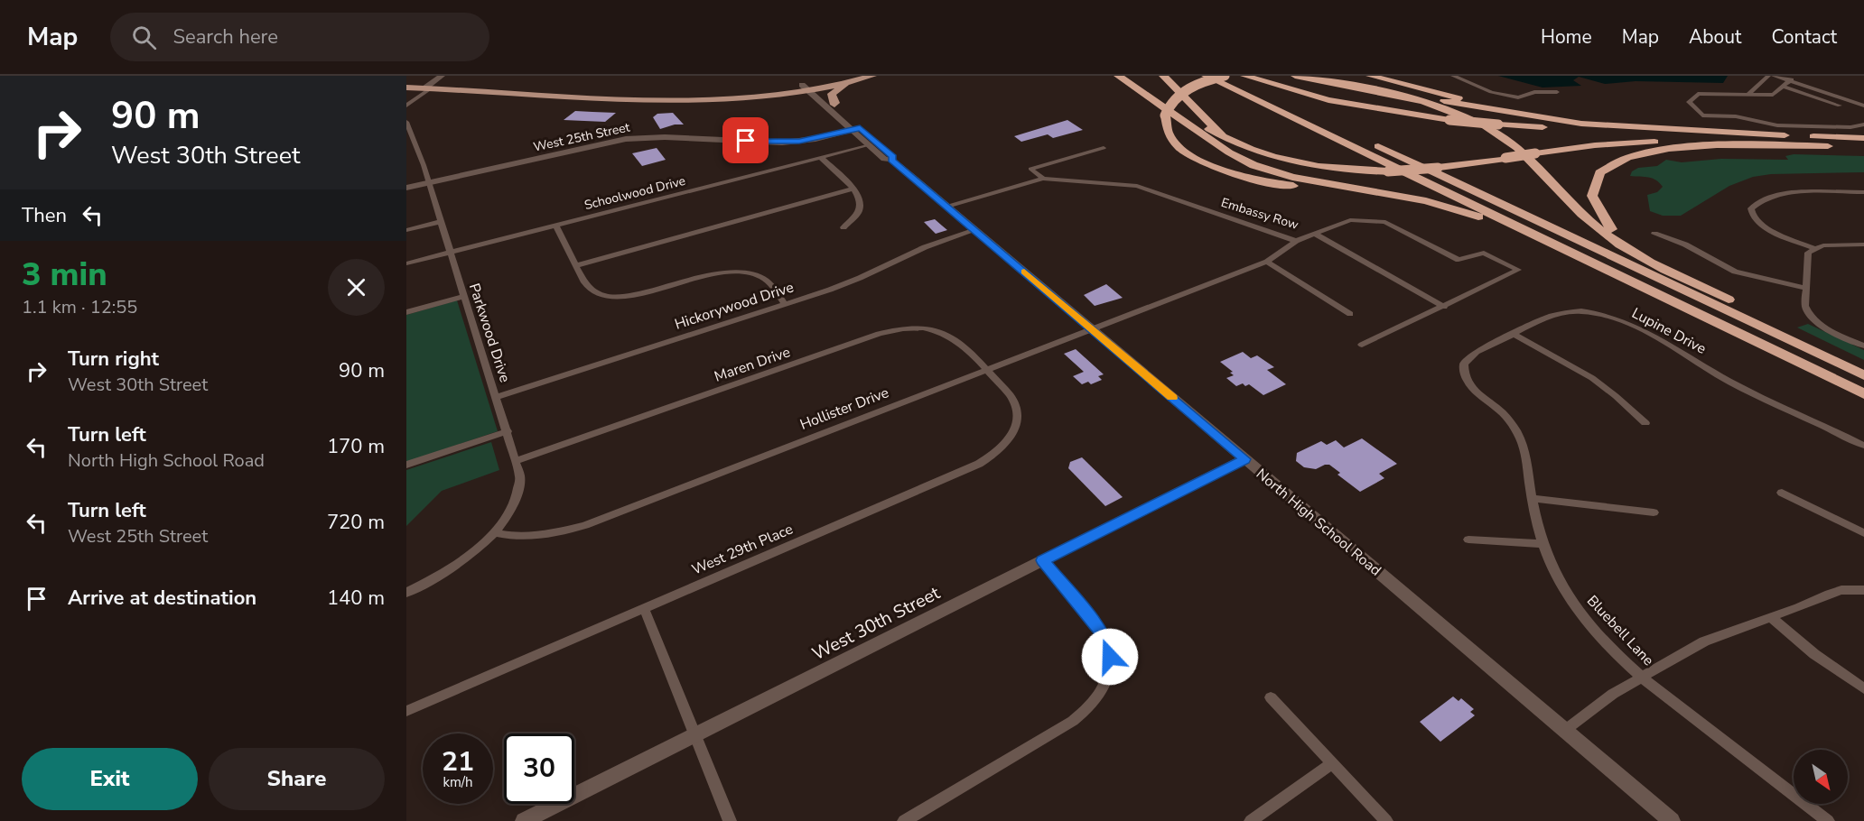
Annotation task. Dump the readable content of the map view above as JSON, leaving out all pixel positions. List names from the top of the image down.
{
  "streets": {
    "street": [
      "West 25th Street",
      "Schoolwood Drive",
      "Embassy Row",
      "Hickorywood Drive",
      "Lupine Drive",
      "Parkwood Drive",
      "Maren Drive",
      "Hollister Drive",
      "North High School Road",
      "West 29th Place",
      "West 30th Street",
      "Bluebell Lane"
    ]
  },
  "crossings": [
    ["West 25th Street", "Parkwood Drive"],
    ["West 25th Street", "North High School Road"],
    ["Schoolwood Drive", "Parkwood Drive"],
    ["Schoolwood Drive", "North High School Road"],
    ["Embassy Row", "Hollister Drive"],
    ["Embassy Row", "North High School Road"],
    ["Hickorywood Drive", "Parkwood Drive"],
    ["Hickorywood Drive", "North High School Road"],
    ["Lupine Drive", "Bluebell Lane"],
    ["Parkwood Drive", "Maren Drive"],
    ["Parkwood Drive", "Hollister Drive"],
    ["Maren Drive", "Hollister Drive"],
    ["Maren Drive", "West 29th Place"],
    ["Hollister Drive", "North High School Road"],
    ["Hollister Drive", "West 29th Place"],
    ["North High School Road", "West 30th Street"]
  ],
  "north": "bottom right",
  "page": {
    "header": "Map",
    "search": "Search here",
    "nav": [
      "Home",
      "Map",
      "About",
      "Contact"
    ],
    "turn": ["90 m", "West 30th Street"],
    "then": "Then",
    "heading": ["3 min", "1.1 km · 12:55"],
    "list": [
      {
        "name": "Turn right",
        "note": "West 30th Street",
        "value": "90 m"
      },
      {
        "name": "Turn left",
        "note": "North High School Road",
        "value": "170 m"
      },
      {
        "name": "Turn left",
        "note": "West 25th Street",
        "value": "720 m"
      },
      {
        "name": "Arrive at destination",
        "value": "140 m"
      }
    ],
    "speed": "21 km/h",
    "limit": "30",
    "buttons": ["Exit", "Share"]
  }
}
